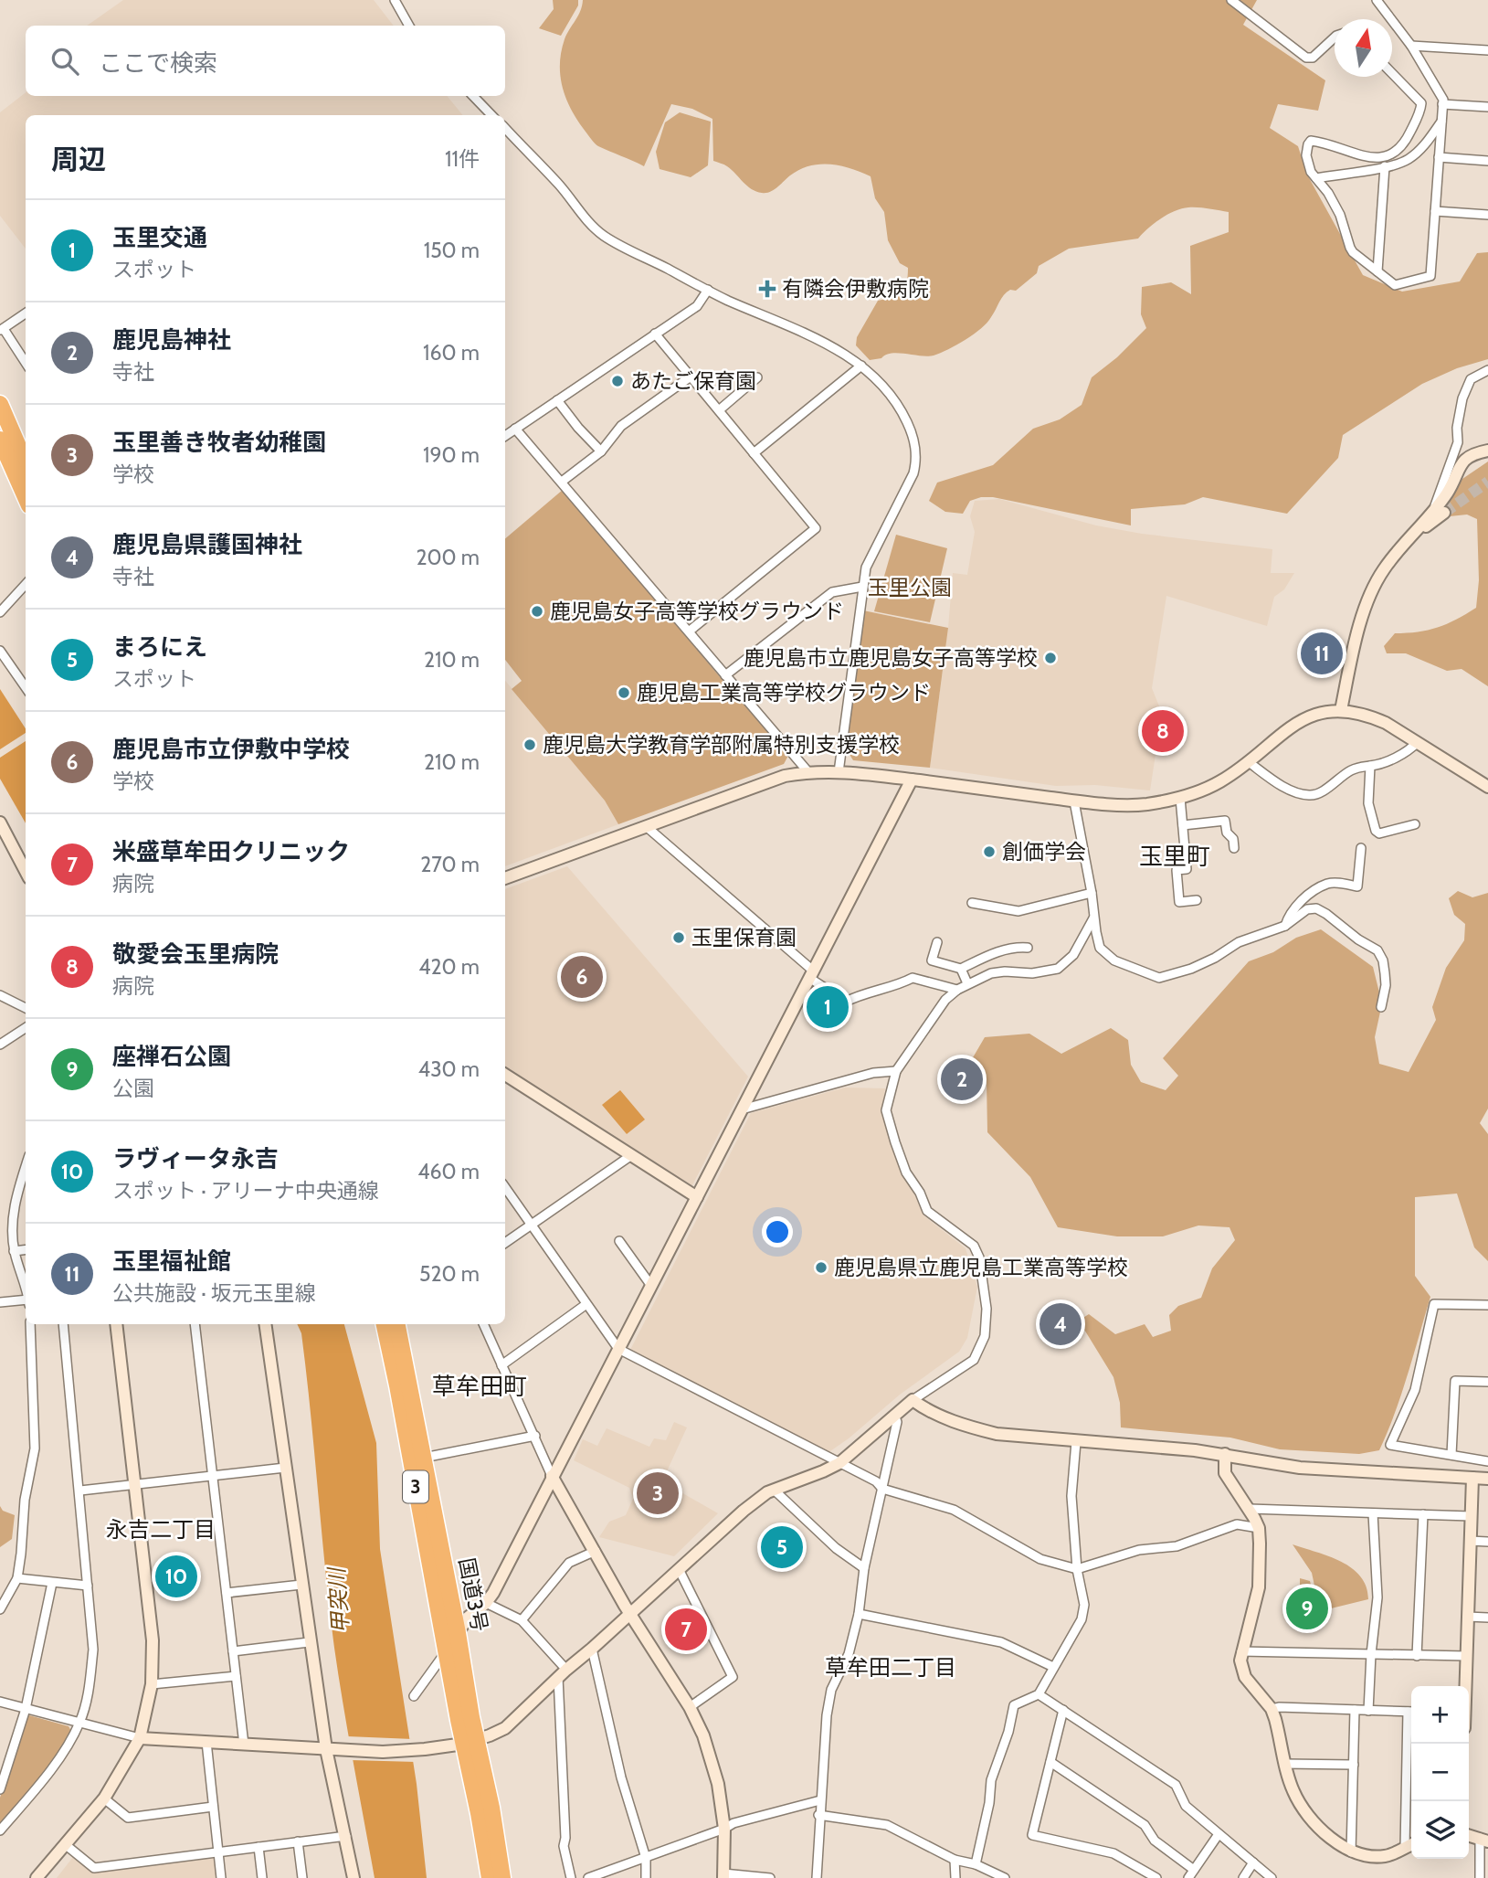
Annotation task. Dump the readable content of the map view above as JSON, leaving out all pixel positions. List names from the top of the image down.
{
  "streets": {
    "highway": ["3", "国道3号"]
  },
  "districts": [
    "玉里町",
    "草牟田町",
    "永吉二丁目",
    "草牟田二丁目"
  ],
  "water": ["甲突川"],
  "parks": ["玉里公園"],
  "places": {
    "health": ["有隣会伊敷病院"],
    "other": [
      "あたご保育園",
      "鹿児島女子高等学校グラウンド",
      "鹿児島市立鹿児島女子高等学校",
      "鹿児島工業高等学校グラウンド",
      "鹿児島大学教育学部附属特別支援学校",
      "創価学会",
      "玉里保育園",
      "鹿児島県立鹿児島工業高等学校"
    ]
  },
  "north": "top",
  "page": {
    "search": "ここで検索",
    "heading": ["周辺", "11件"],
    "list": [
      {
        "mark": "1",
        "name": "玉里交通",
        "note": "スポット",
        "value": "150 m"
      },
      {
        "mark": "2",
        "name": "鹿児島神社",
        "note": "寺社",
        "value": "160 m"
      },
      {
        "mark": "3",
        "name": "玉里善き牧者幼稚園",
        "note": "学校",
        "value": "190 m"
      },
      {
        "mark": "4",
        "name": "鹿児島県護国神社",
        "note": "寺社",
        "value": "200 m"
      },
      {
        "mark": "5",
        "name": "まろにえ",
        "note": "スポット",
        "value": "210 m"
      },
      {
        "mark": "6",
        "name": "鹿児島市立伊敷中学校",
        "note": "学校",
        "value": "210 m"
      },
      {
        "mark": "7",
        "name": "米盛草牟田クリニック",
        "note": "病院",
        "value": "270 m"
      },
      {
        "mark": "8",
        "name": "敬愛会玉里病院",
        "note": "病院",
        "value": "420 m"
      },
      {
        "mark": "9",
        "name": "座禅石公園",
        "note": "公園",
        "value": "430 m"
      },
      {
        "mark": "10",
        "name": "ラヴィータ永吉",
        "note": "スポット · アリーナ中央通線",
        "value": "460 m"
      },
      {
        "mark": "11",
        "name": "玉里福祉館",
        "note": "公共施設 · 坂元玉里線",
        "value": "520 m"
      }
    ],
    "pins": [
      "11",
      "8",
      "6",
      "1",
      "2",
      "4",
      "3",
      "5",
      "10",
      "9",
      "7"
    ],
    "map_buttons": ["+", "−"]
  }
}
